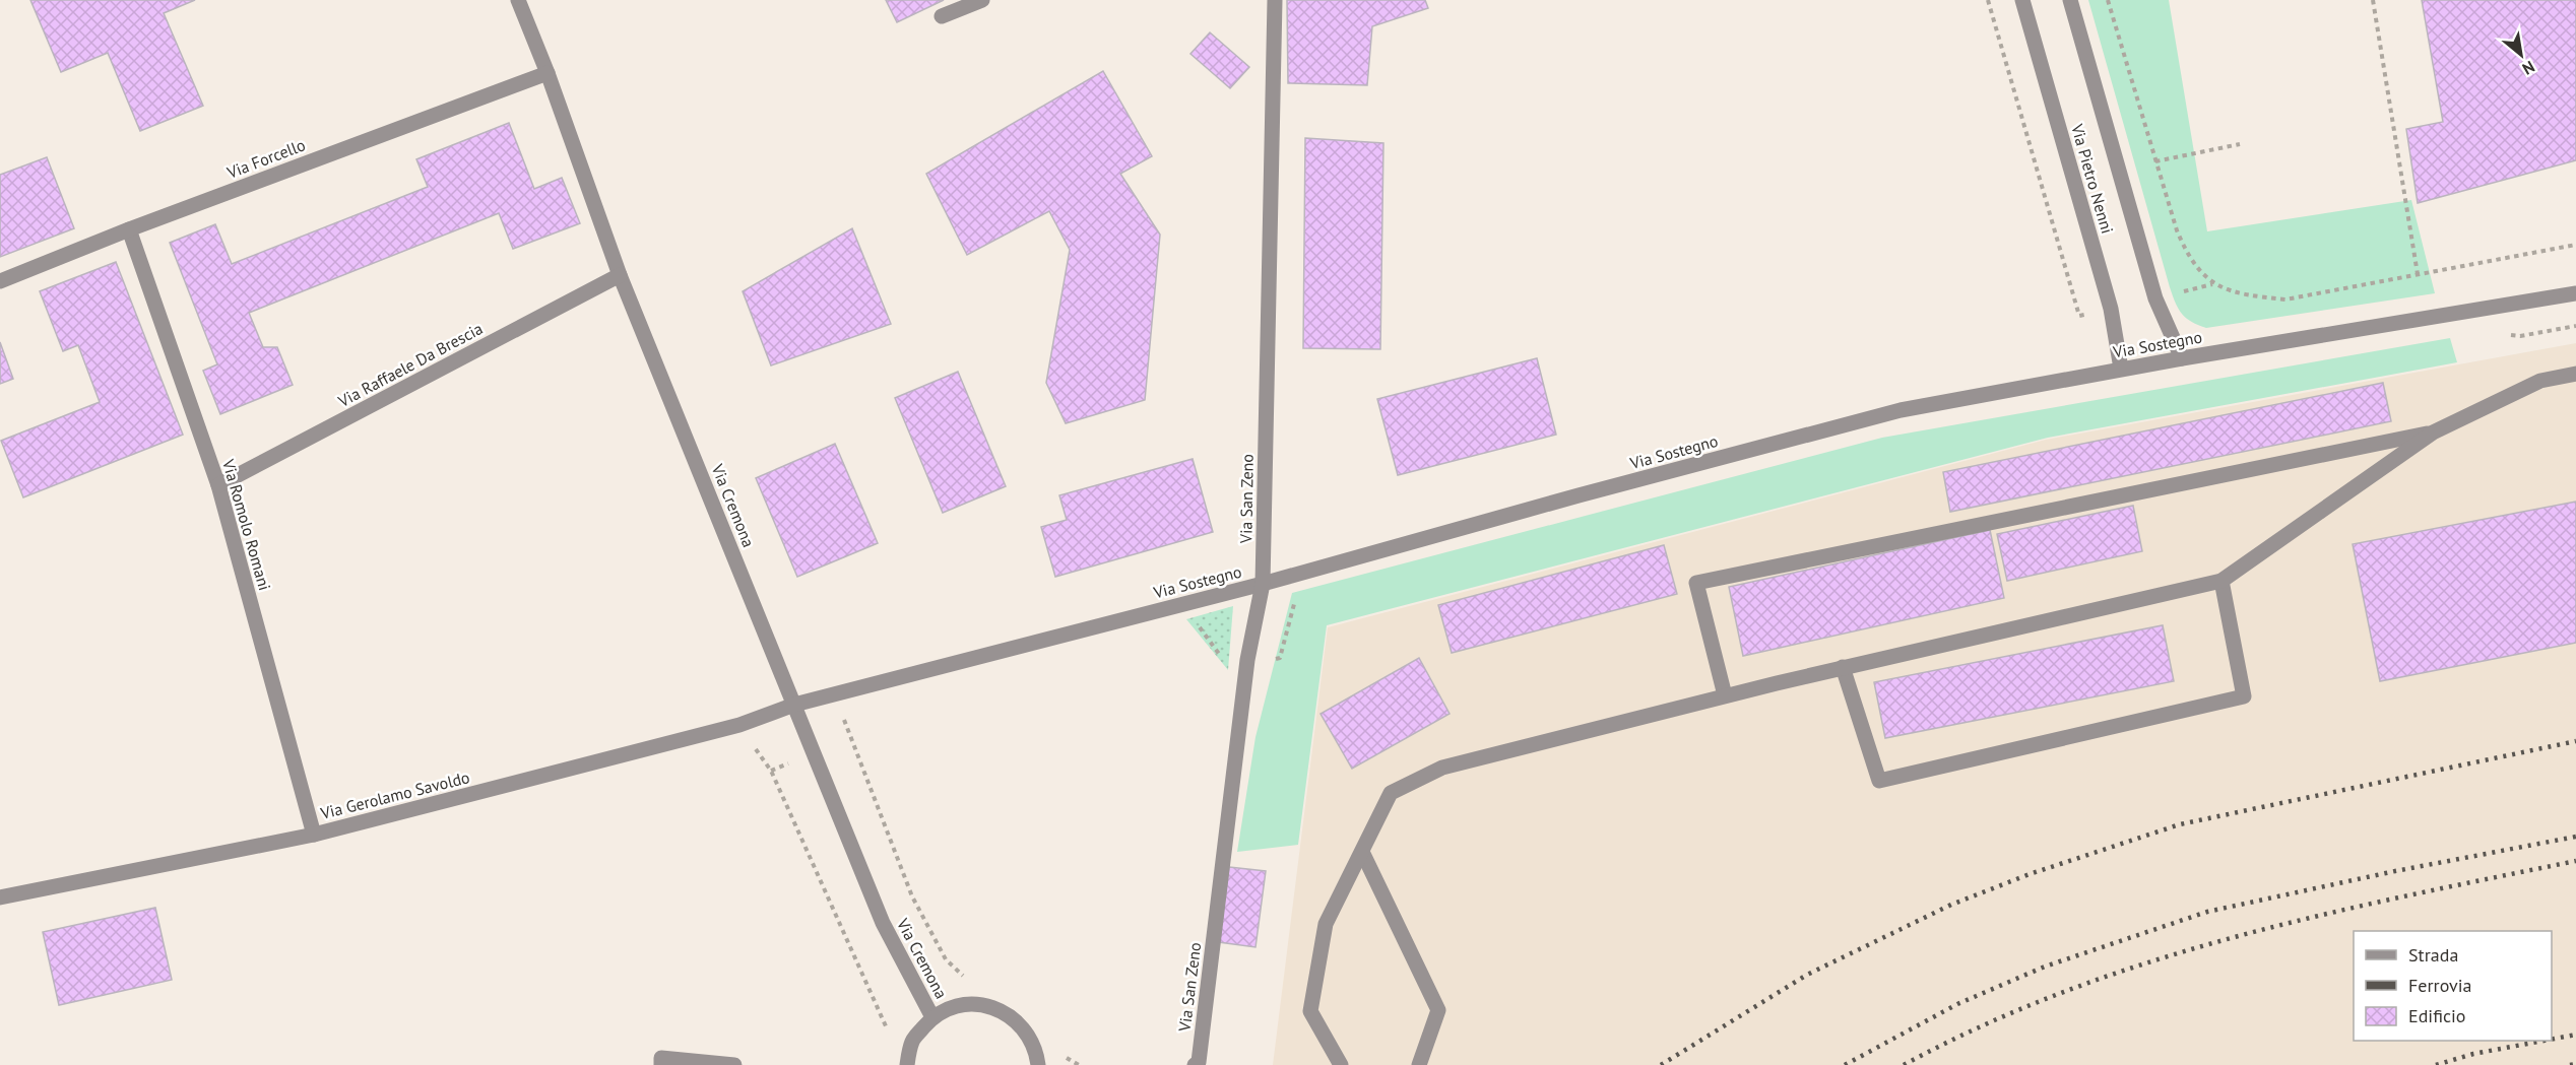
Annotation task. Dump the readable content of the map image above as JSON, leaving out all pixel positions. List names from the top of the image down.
{
  "streets": {
    "street": [
      "Via Forcello",
      "Via Pietro Nenni",
      "Via Sostegno",
      "Via Raffaele Da Brescia",
      "Via San Zeno",
      "Via Cremona",
      "Via Romolo Romani",
      "Via Gerolamo Savoldo"
    ]
  },
  "crossings": [
    ["Via Forcello", "Via Cremona"],
    ["Via Forcello", "Via Romolo Romani"],
    ["Via Pietro Nenni", "Via Sostegno"],
    ["Via Sostegno", "Via San Zeno"],
    ["Via Sostegno", "Via Cremona"],
    ["Via Sostegno", "Via Gerolamo Savoldo"],
    ["Via Raffaele Da Brescia", "Via Cremona"],
    ["Via Raffaele Da Brescia", "Via Romolo Romani"],
    ["Via Cremona", "Via Gerolamo Savoldo"],
    ["Via Romolo Romani", "Via Gerolamo Savoldo"]
  ],
  "legend": ["Strada", "Ferrovia", "Edificio"],
  "north": "bottom right"
}
